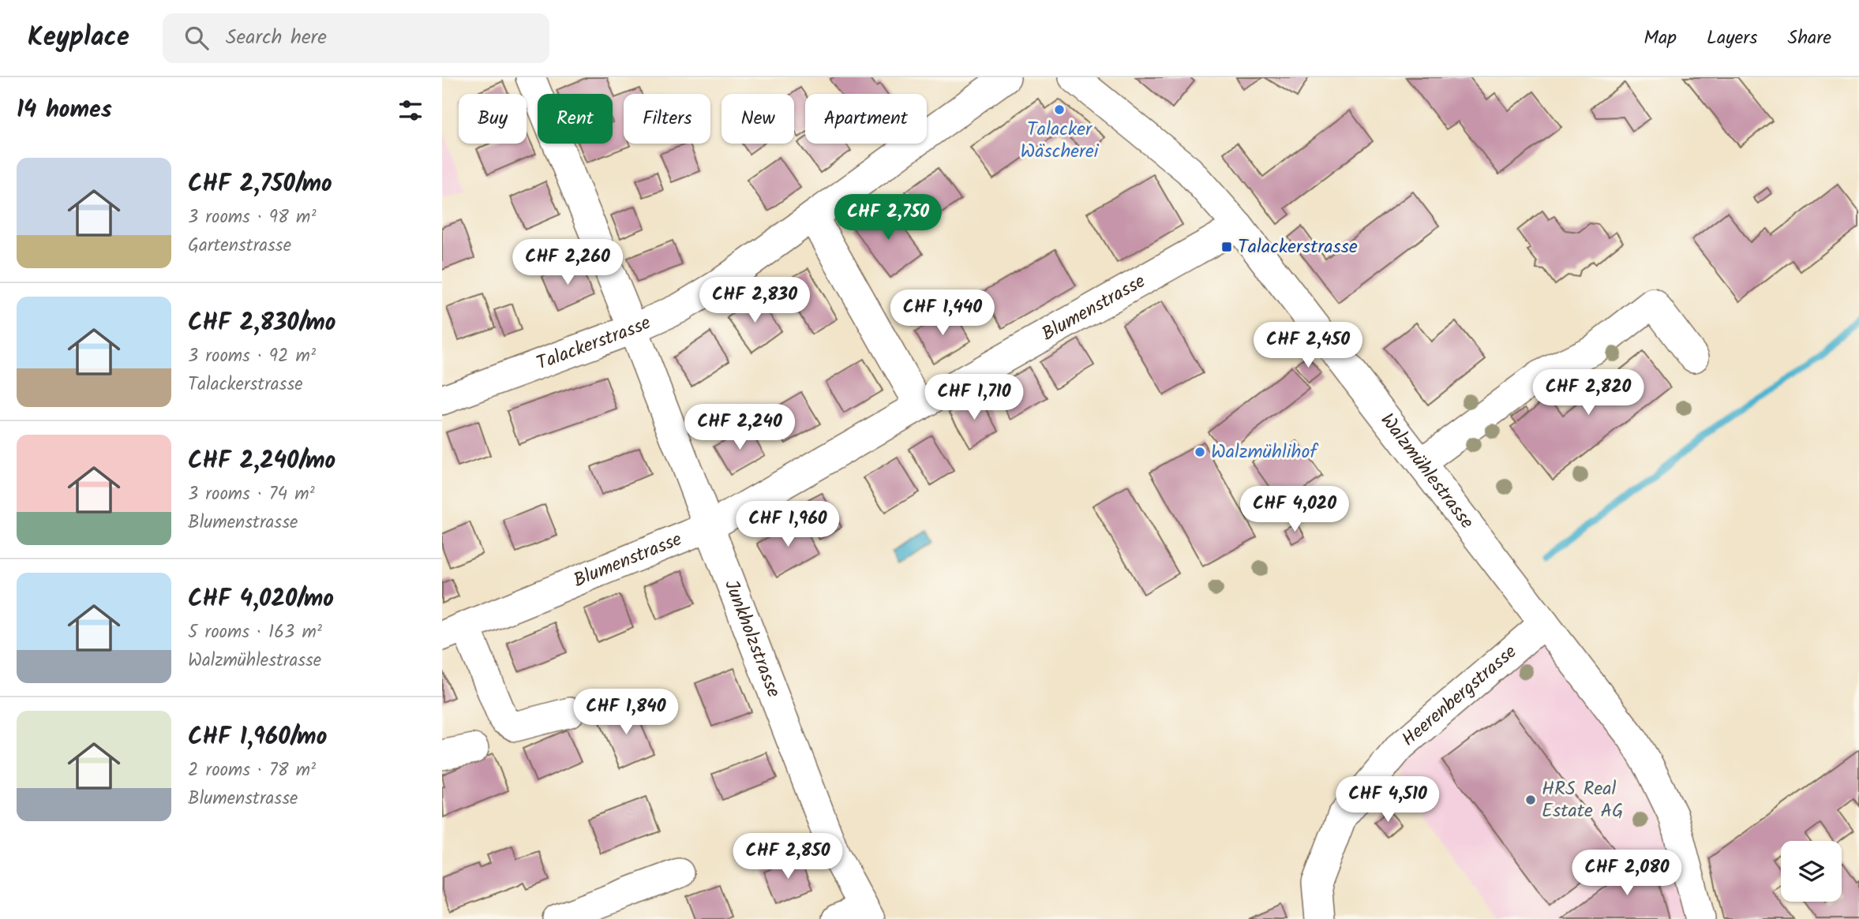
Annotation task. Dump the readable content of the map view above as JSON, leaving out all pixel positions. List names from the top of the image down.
{
  "streets": {
    "street": [
      "Blumenstrasse",
      "Talackerstrasse",
      "Walzmühlestrasse",
      "Junkholzstrasse",
      "Heerenbergstrasse"
    ]
  },
  "crossings": [
    ["Blumenstrasse", "Walzmühlestrasse"],
    ["Blumenstrasse", "Junkholzstrasse"],
    ["Talackerstrasse", "Junkholzstrasse"],
    ["Walzmühlestrasse", "Heerenbergstrasse"]
  ],
  "places": {
    "other": ["Talacker Wäscherei", "Walzmühlihof", "HRS Real Estate AG"],
    "transit": ["Talackerstrasse"]
  },
  "page": {
    "header": "Keyplace",
    "search": "Search here",
    "nav": ["Map", "Layers", "Share"],
    "heading": "14 homes",
    "chip": [
      "Buy",
      "Rent",
      "Filters",
      "New",
      "Apartment"
    ],
    "list": [
      {
        "name": "CHF 2,750/mo",
        "note": "3 rooms · 98 m² · Gartenstrasse"
      },
      {
        "name": "CHF 2,830/mo",
        "note": "3 rooms · 92 m² · Talackerstrasse"
      },
      {
        "name": "CHF 2,240/mo",
        "note": "3 rooms · 74 m² · Blumenstrasse"
      },
      {
        "name": "CHF 4,020/mo",
        "note": "5 rooms · 163 m² · Walzmühlestrasse"
      },
      {
        "name": "CHF 1,960/mo",
        "note": "2 rooms · 78 m² · Blumenstrasse"
      }
    ],
    "price": [
      "CHF 2,750",
      "CHF 2,260",
      "CHF 2,830",
      "CHF 1,440",
      "CHF 2,450",
      "CHF 2,820",
      "CHF 1,710",
      "CHF 2,240",
      "CHF 4,020",
      "CHF 1,960",
      "CHF 1,840",
      "CHF 4,510",
      "CHF 2,850",
      "CHF 2,080"
    ]
  }
}
